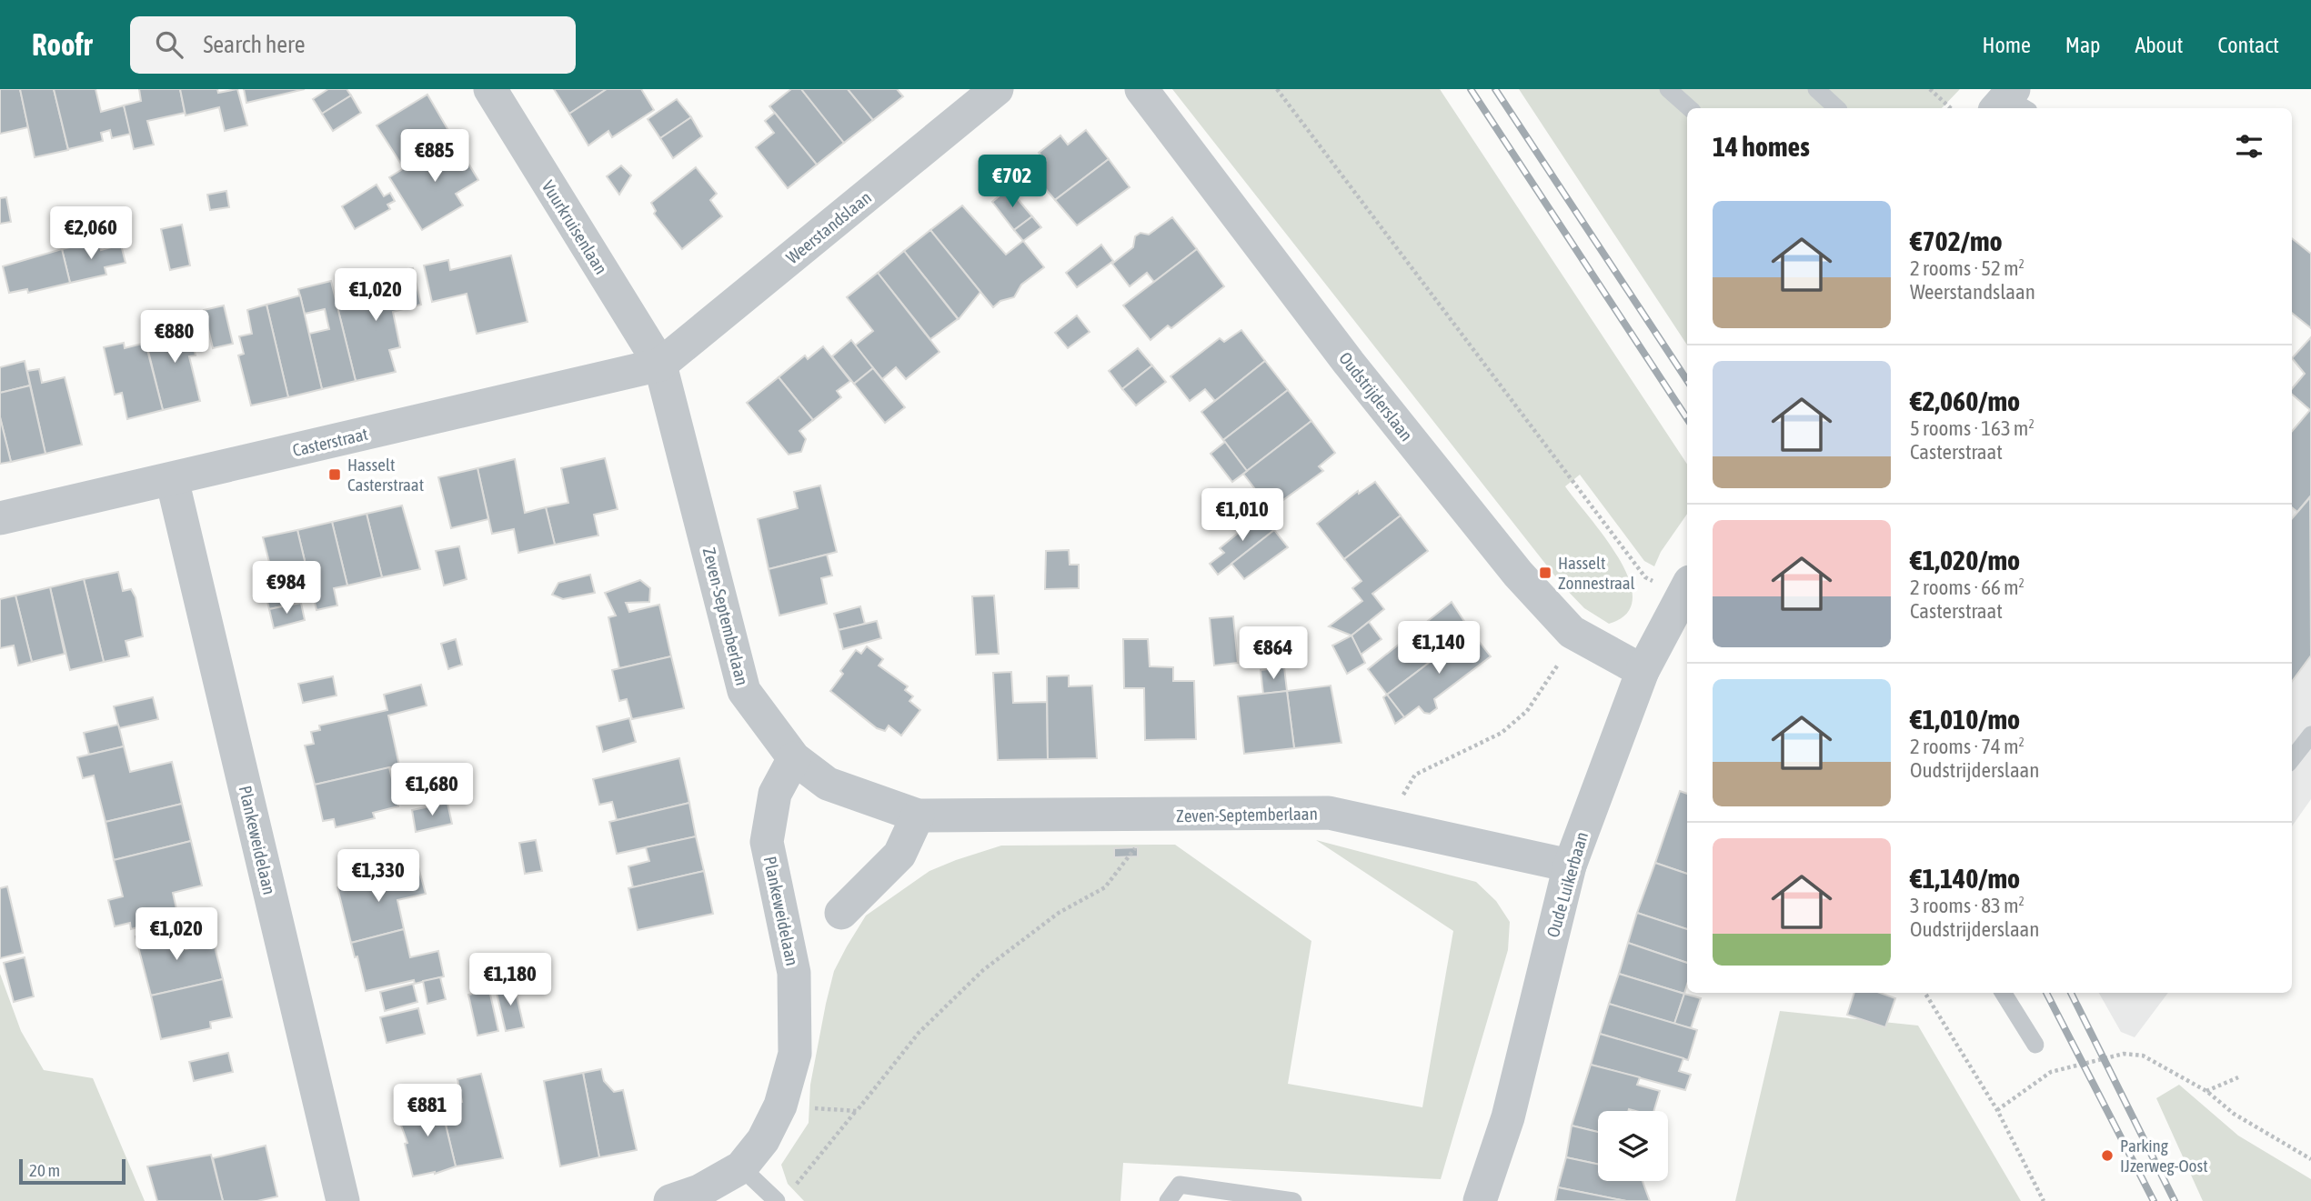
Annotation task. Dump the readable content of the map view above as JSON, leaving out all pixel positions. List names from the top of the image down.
{
  "streets": {
    "street": [
      "Vuurkruisenlaan",
      "Weerstandslaan",
      "Oudstrijderslaan",
      "Casterstraat",
      "Zeven-Septemberlaan",
      "Plankeweidelaan",
      "Oude Luikerbaan"
    ]
  },
  "crossings": [
    ["Vuurkruisenlaan", "Weerstandslaan"],
    ["Vuurkruisenlaan", "Casterstraat"],
    ["Vuurkruisenlaan", "Zeven-Septemberlaan"],
    ["Weerstandslaan", "Casterstraat"],
    ["Weerstandslaan", "Zeven-Septemberlaan"],
    ["Oudstrijderslaan", "Oude Luikerbaan"],
    ["Casterstraat", "Zeven-Septemberlaan"],
    ["Casterstraat", "Plankeweidelaan"],
    ["Zeven-Septemberlaan", "Plankeweidelaan"],
    ["Zeven-Septemberlaan", "Oude Luikerbaan"]
  ],
  "places": {
    "transit": ["Hasselt Casterstraat", "Hasselt Zonnestraal"],
    "other": ["Parking IJzerweg-Oost"]
  },
  "scale_bar": "20 m",
  "page": {
    "header": "Roofr",
    "search": "Search here",
    "nav": [
      "Home",
      "Map",
      "About",
      "Contact"
    ],
    "heading": "14 homes",
    "price": [
      "€885",
      "€702",
      "€2,060",
      "€1,020",
      "€880",
      "€1,010",
      "€984",
      "€1,140",
      "€864",
      "€1,680",
      "€1,330",
      "€1,020",
      "€1,180",
      "€881"
    ],
    "list": [
      {
        "name": "€702/mo",
        "note": "2 rooms · 52 m² · Weerstandslaan"
      },
      {
        "name": "€2,060/mo",
        "note": "5 rooms · 163 m² · Casterstraat"
      },
      {
        "name": "€1,020/mo",
        "note": "2 rooms · 66 m² · Casterstraat"
      },
      {
        "name": "€1,010/mo",
        "note": "2 rooms · 74 m² · Oudstrijderslaan"
      },
      {
        "name": "€1,140/mo",
        "note": "3 rooms · 83 m² · Oudstrijderslaan"
      }
    ],
    "scale": "20 m"
  }
}
